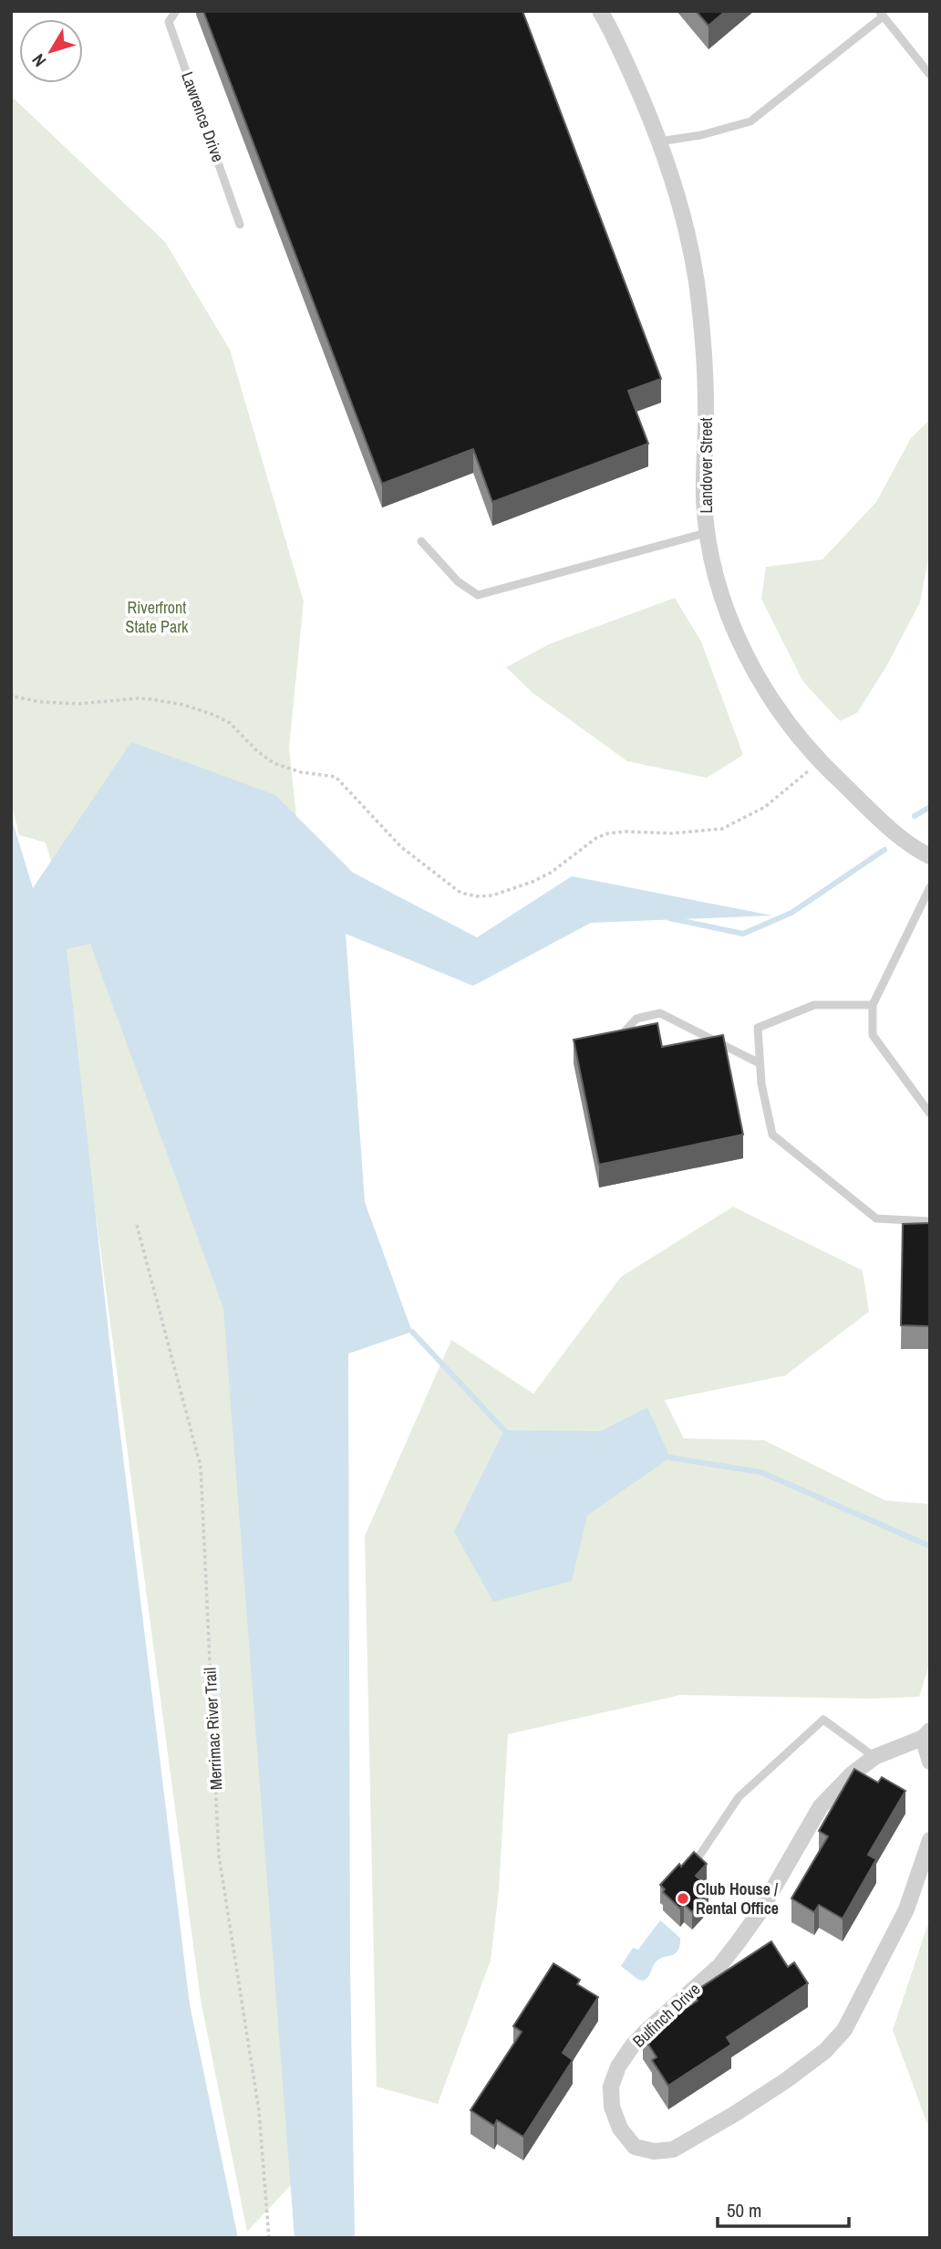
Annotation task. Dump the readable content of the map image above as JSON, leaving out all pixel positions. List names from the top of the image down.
{
  "streets": {
    "street": ["Landover Street", "Bulfinch Drive"],
    "lane": ["Lawrence Drive"],
    "path": ["Merrimac River Trail"]
  },
  "parks": ["Riverfront State Park"],
  "places": ["Club House / Rental Office"],
  "scale_bar": "50 m",
  "north": "bottom left"
}
